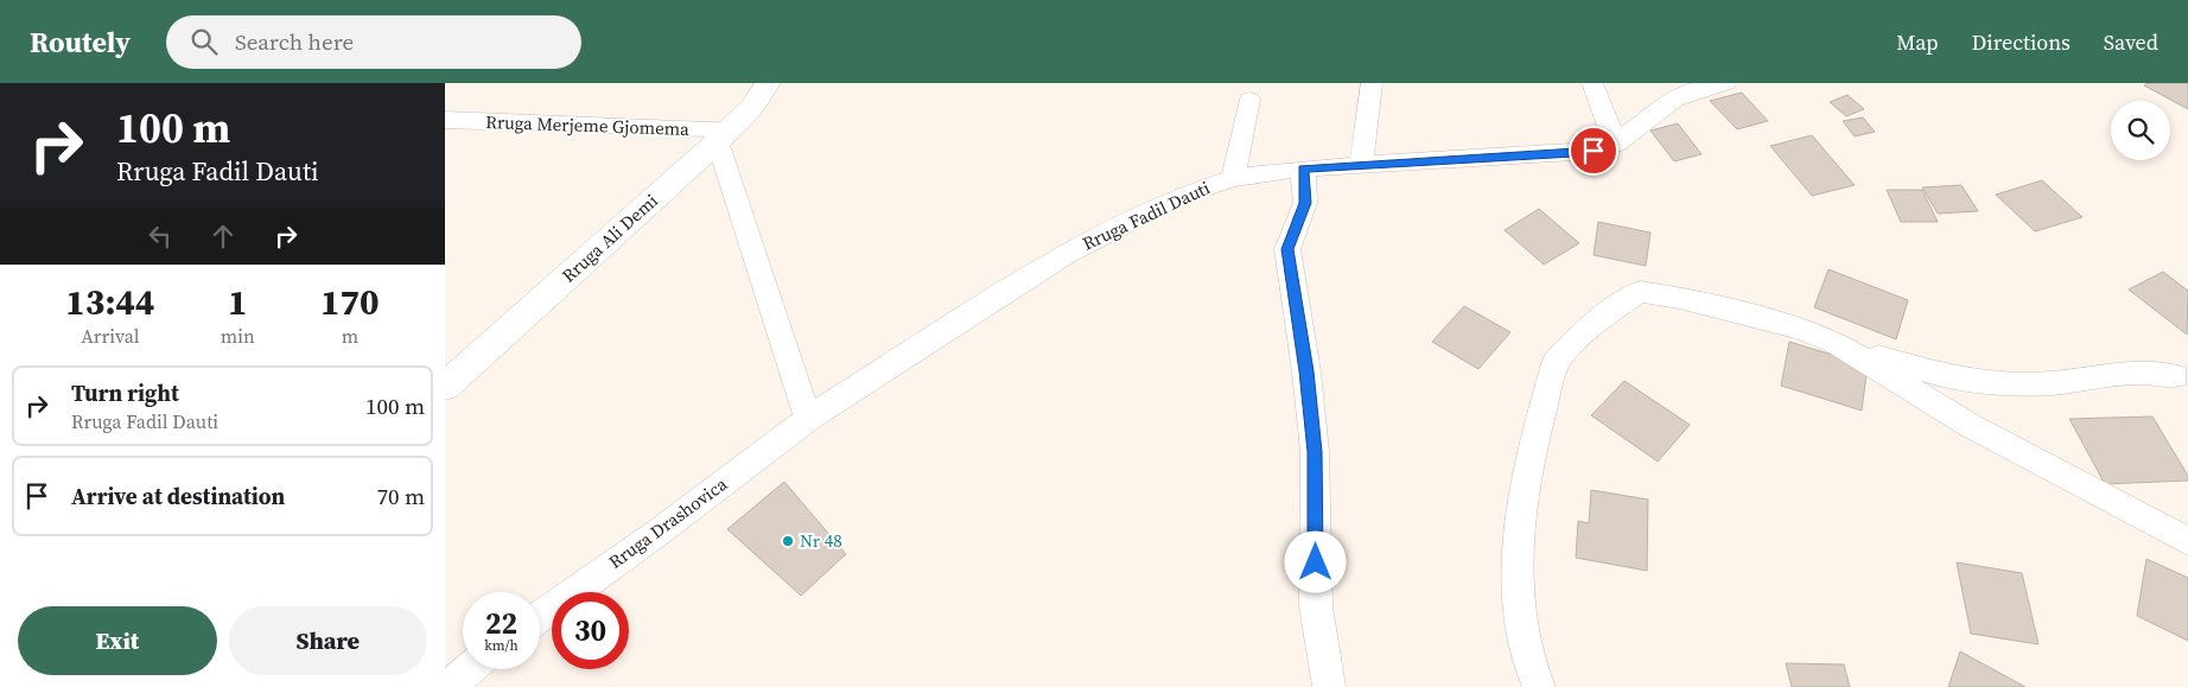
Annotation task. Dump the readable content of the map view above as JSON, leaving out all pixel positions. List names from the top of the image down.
{
  "streets": {
    "main road": ["Rruga Ali Demi"],
    "street": ["Rruga Merjeme Gjomema", "Rruga Fadil Dauti", "Rruga Drashovica"]
  },
  "crossings": [
    ["Rruga Merjeme Gjomema", "Rruga Ali Demi"],
    ["Rruga Fadil Dauti", "Rruga Drashovica"]
  ],
  "places": ["Nr 48"],
  "page": {
    "header": "Routely",
    "search": "Search here",
    "nav": ["Map", "Directions", "Saved"],
    "turn": ["100 m", "Rruga Fadil Dauti"],
    "eta": [
      "13:44",
      "Arrival",
      "1",
      "min",
      "170",
      "m"
    ],
    "list": [
      {
        "name": "Turn right",
        "note": "Rruga Fadil Dauti",
        "value": "100 m"
      },
      {
        "name": "Arrive at destination",
        "value": "70 m"
      }
    ],
    "speed": "22 km/h",
    "limit": "30",
    "buttons": ["Exit", "Share"]
  }
}
